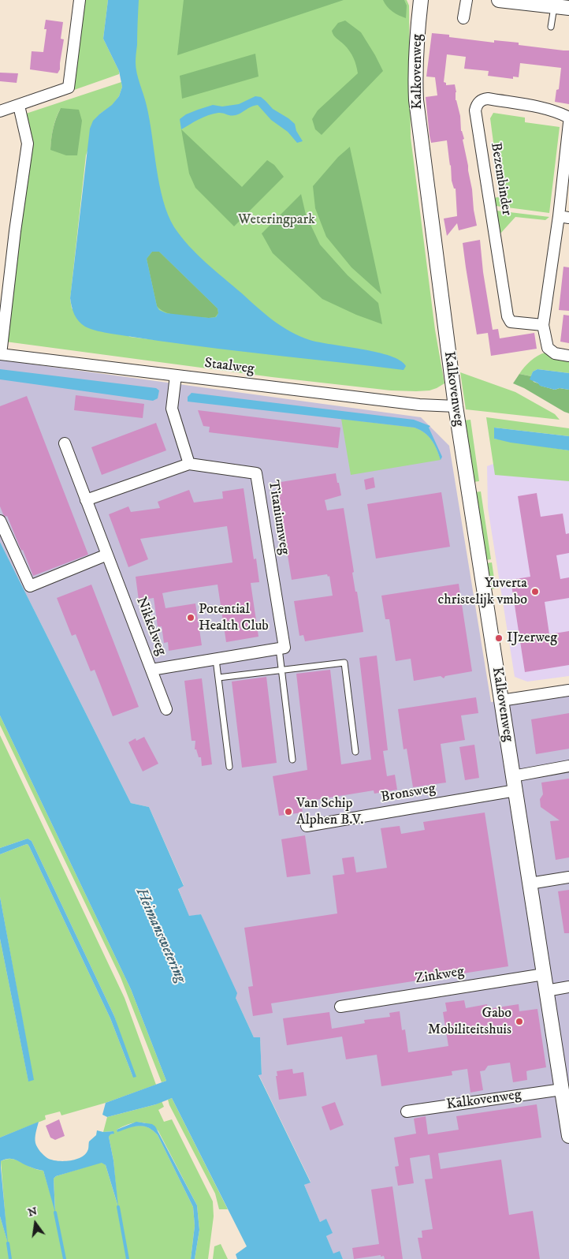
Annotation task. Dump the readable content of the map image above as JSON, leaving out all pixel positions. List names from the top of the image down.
{
  "streets": {
    "street": [
      "Kalkovenweg",
      "Bezembinder",
      "Staalweg",
      "Titaniumweg",
      "Nikkelweg",
      "Bronsweg",
      "Zinkweg"
    ]
  },
  "crossings": [
    ["Kalkovenweg", "Staalweg"],
    ["Kalkovenweg", "Bronsweg"],
    ["Kalkovenweg", "Zinkweg"]
  ],
  "water": ["Heimanswetering"],
  "parks": ["Weteringpark"],
  "places": [
    "Yuverta christelijk vmbo",
    "Potential Health Club",
    "IJzerweg",
    "Van Schip Alphen B.V.",
    "Gabo Mobiliteitshuis"
  ],
  "north": "top"
}
